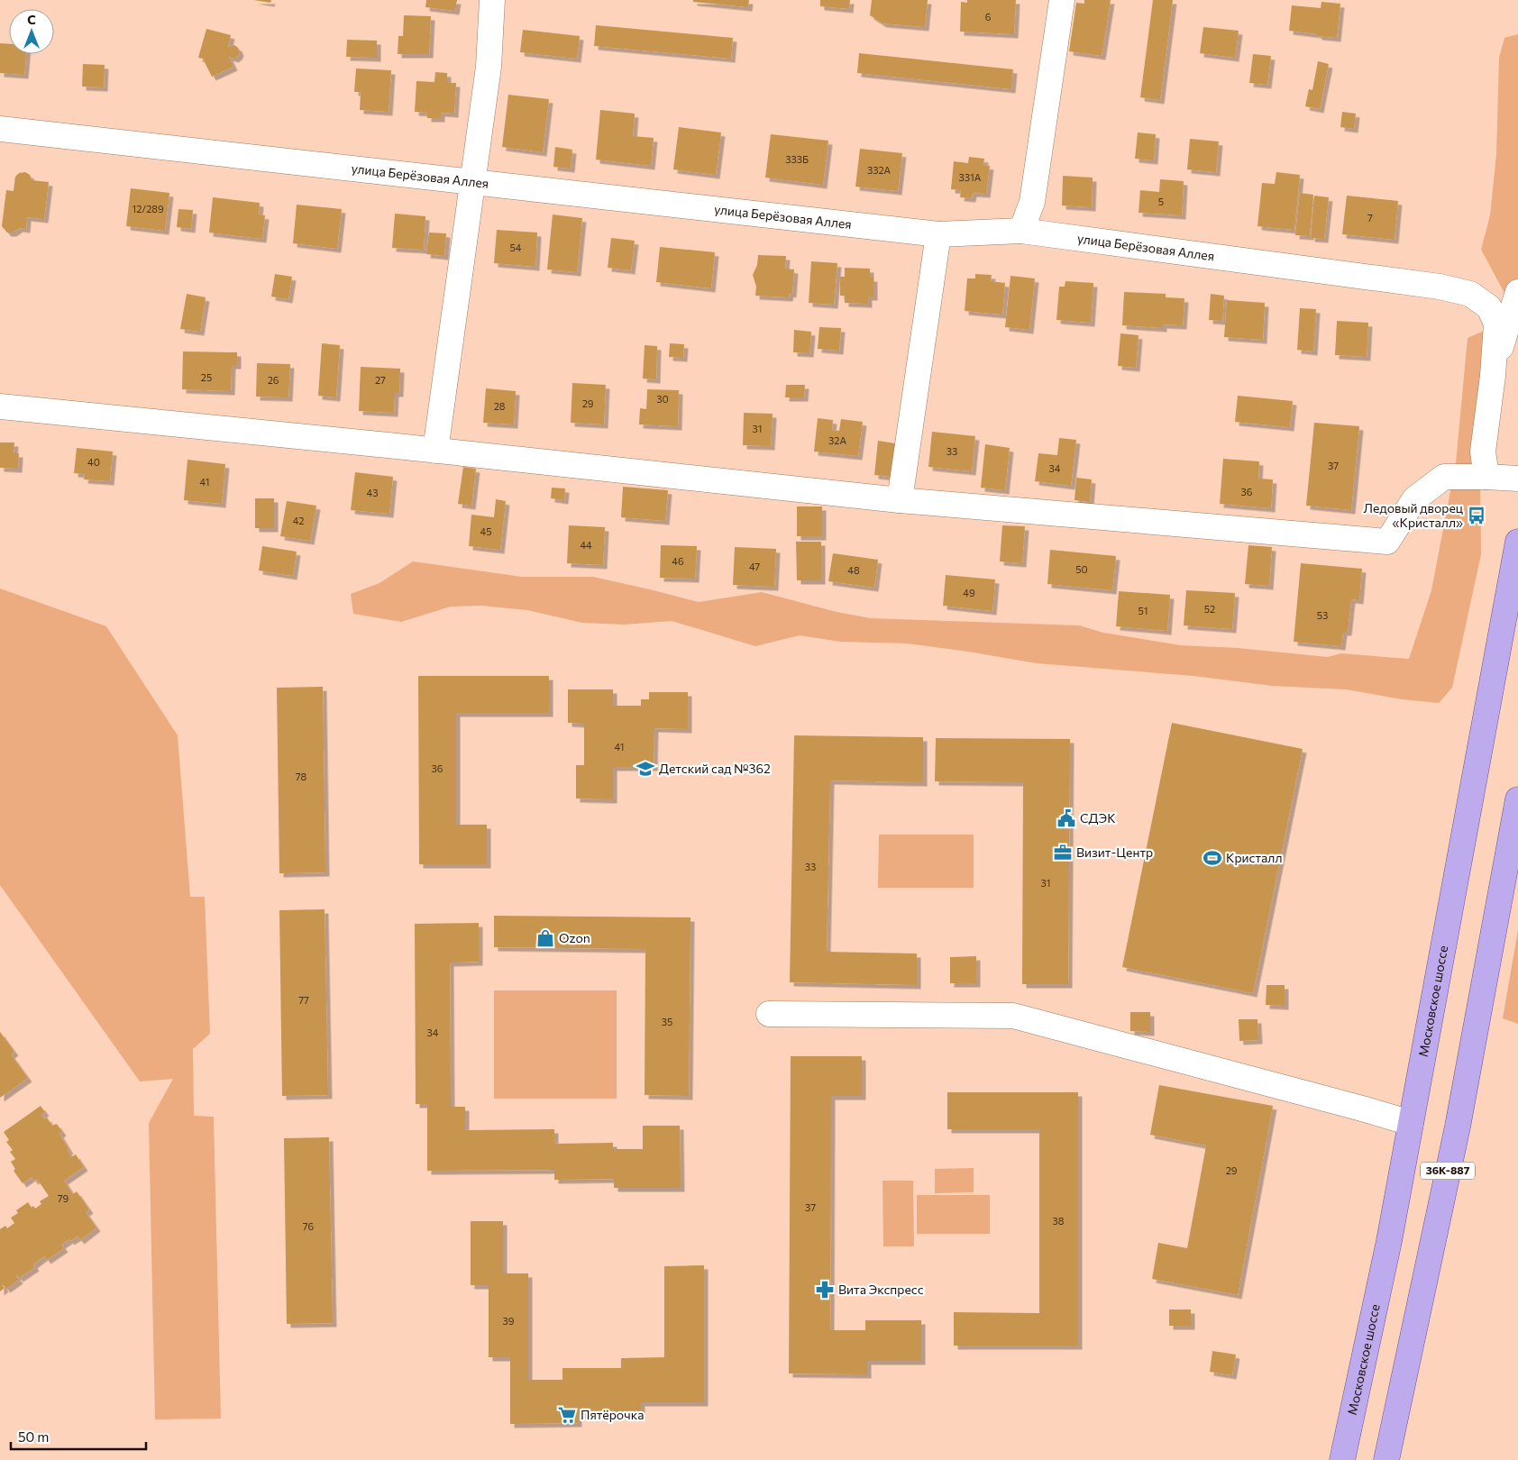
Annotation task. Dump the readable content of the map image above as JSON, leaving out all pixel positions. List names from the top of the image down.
{
  "streets": {
    "main road": ["Московское шоссе", "36К-887"],
    "street": ["улица Берёзовая Аллея"]
  },
  "places": {
    "bus stop": ["Ледовый дворец «Кристалл»"],
    "school or university": ["Детский сад №362"],
    "public building": ["СДЭК"],
    "office": ["Визит-Центр"],
    "sports": ["Кристалл"],
    "shop": ["Ozon"],
    "pharmacy": ["Вита Экспресс"],
    "supermarket": ["Пятёрочка"]
  },
  "house_numbers": [
    "6",
    "333Б",
    "332А",
    "331А",
    "5",
    "12/289",
    "7",
    "54",
    "25",
    "26",
    "27",
    "30",
    "29",
    "28",
    "31",
    "32А",
    "33",
    "40",
    "37",
    "34",
    "41",
    "36",
    "43",
    "42",
    "45",
    "44",
    "46",
    "47",
    "50",
    "48",
    "49",
    "52",
    "51",
    "53",
    "41",
    "36",
    "78",
    "33",
    "31",
    "77",
    "35",
    "34",
    "29",
    "79",
    "37",
    "38",
    "76",
    "39"
  ],
  "scale_bar": "50 m",
  "north": "top"
}
